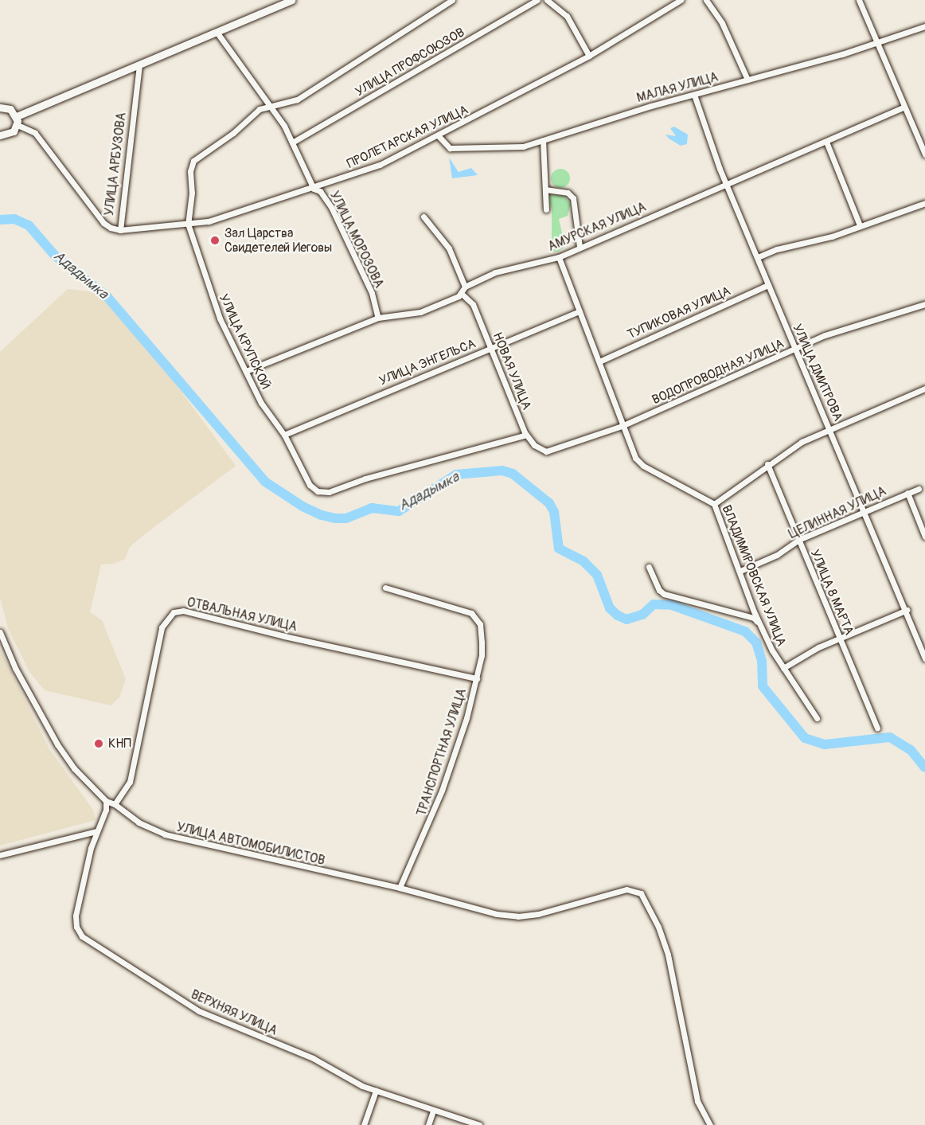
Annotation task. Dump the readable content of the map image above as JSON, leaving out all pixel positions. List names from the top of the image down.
{
  "streets": {
    "street": [
      "УЛИЦА ПРОФСОЮЗОВ",
      "МАЛАЯ УЛИЦА",
      "ПРОЛЕТАРСКАЯ УЛИЦА",
      "УЛИЦА АРБУЗОВА",
      "АМУРСКАЯ УЛИЦА",
      "УЛИЦА МОРОЗОВА",
      "ТУПИКОВАЯ УЛИЦА",
      "УЛИЦА КРУПСКОЙ",
      "УЛИЦА ЭНГЕЛЬСА",
      "НОВАЯ УЛИЦА",
      "ВОДОПРОВОДНАЯ УЛИЦА",
      "УЛИЦА ДМИТРОВА",
      "ЦЕЛИННАЯ УЛИЦА",
      "ВЛАДИМИРОВСКАЯ УЛИЦА",
      "УЛИЦА 8 МАРТА",
      "ОТВАЛЬНАЯ УЛИЦА",
      "ТРАНСПОРТНАЯ УЛИЦА",
      "УЛИЦА АВТОМОБИЛИСТОВ",
      "ВЕРХНЯЯ УЛИЦА"
    ]
  },
  "crossings": [
    ["УЛИЦА ПРОФСОЮЗОВ", "УЛИЦА МОРОЗОВА"],
    ["МАЛАЯ УЛИЦА", "ПРОЛЕТАРСКАЯ УЛИЦА"],
    ["МАЛАЯ УЛИЦА", "УЛИЦА ДМИТРОВА"],
    ["ПРОЛЕТАРСКАЯ УЛИЦА", "УЛИЦА АРБУЗОВА"],
    ["ПРОЛЕТАРСКАЯ УЛИЦА", "УЛИЦА МОРОЗОВА"],
    ["ПРОЛЕТАРСКАЯ УЛИЦА", "УЛИЦА КРУПСКОЙ"],
    ["АМУРСКАЯ УЛИЦА", "УЛИЦА ДМИТРОВА"],
    ["АМУРСКАЯ УЛИЦА", "ВЛАДИМИРОВСКАЯ УЛИЦА"],
    ["УЛИЦА МОРОЗОВА", "УЛИЦА КРУПСКОЙ"],
    ["ТУПИКОВАЯ УЛИЦА", "УЛИЦА ДМИТРОВА"],
    ["ТУПИКОВАЯ УЛИЦА", "ВЛАДИМИРОВСКАЯ УЛИЦА"],
    ["УЛИЦА КРУПСКОЙ", "УЛИЦА ЭНГЕЛЬСА"],
    ["УЛИЦА КРУПСКОЙ", "НОВАЯ УЛИЦА"],
    ["УЛИЦА ЭНГЕЛЬСА", "НОВАЯ УЛИЦА"],
    ["УЛИЦА ЭНГЕЛЬСА", "ВЛАДИМИРОВСКАЯ УЛИЦА"],
    ["НОВАЯ УЛИЦА", "ВОДОПРОВОДНАЯ УЛИЦА"],
    ["ВОДОПРОВОДНАЯ УЛИЦА", "УЛИЦА ДМИТРОВА"],
    ["ВОДОПРОВОДНАЯ УЛИЦА", "ВЛАДИМИРОВСКАЯ УЛИЦА"],
    ["УЛИЦА ДМИТРОВА", "ЦЕЛИННАЯ УЛИЦА"],
    ["ЦЕЛИННАЯ УЛИЦА", "ВЛАДИМИРОВСКАЯ УЛИЦА"],
    ["ЦЕЛИННАЯ УЛИЦА", "УЛИЦА 8 МАРТА"],
    ["ОТВАЛЬНАЯ УЛИЦА", "ТРАНСПОРТНАЯ УЛИЦА"],
    ["ОТВАЛЬНАЯ УЛИЦА", "УЛИЦА АВТОМОБИЛИСТОВ"],
    ["ТРАНСПОРТНАЯ УЛИЦА", "УЛИЦА АВТОМОБИЛИСТОВ"],
    ["УЛИЦА АВТОМОБИЛИСТОВ", "ВЕРХНЯЯ УЛИЦА"]
  ],
  "water": ["Ададымка"],
  "places": ["Зал Царства Свидетелей Иеговы", "КНП"]
}
